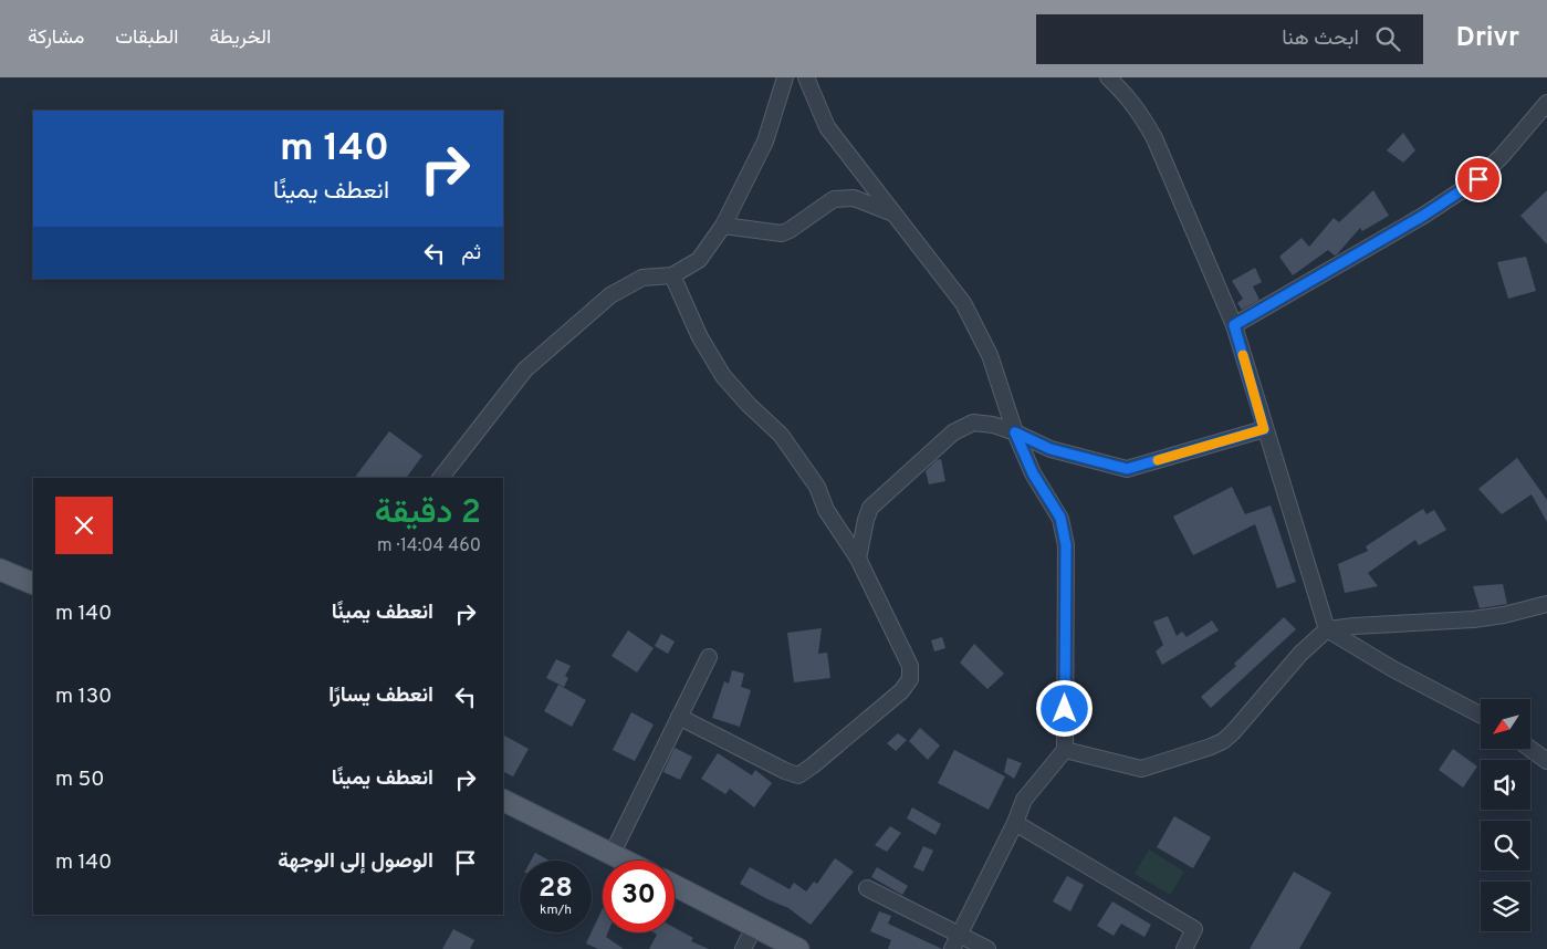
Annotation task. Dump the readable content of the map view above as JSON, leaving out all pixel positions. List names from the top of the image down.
{
  "north": "bottom left",
  "page": {
    "header": "Drivr",
    "search": "ابحث هنا",
    "nav": ["الخريطة", "الطبقات", "مشاركة"],
    "turn": ["140 m", "انعطف يمينًا"],
    "then": "ثم",
    "heading": ["2 دقيقة", "460 m · 14:04"],
    "list": [
      {
        "name": "انعطف يمينًا",
        "value": "140 m"
      },
      {
        "name": "انعطف يسارًا",
        "value": "130 m"
      },
      {
        "name": "انعطف يمينًا",
        "value": "50 m"
      },
      {
        "name": "الوصول إلى الوجهة",
        "value": "140 m"
      }
    ],
    "speed": "28 km/h",
    "limit": "30"
  }
}
